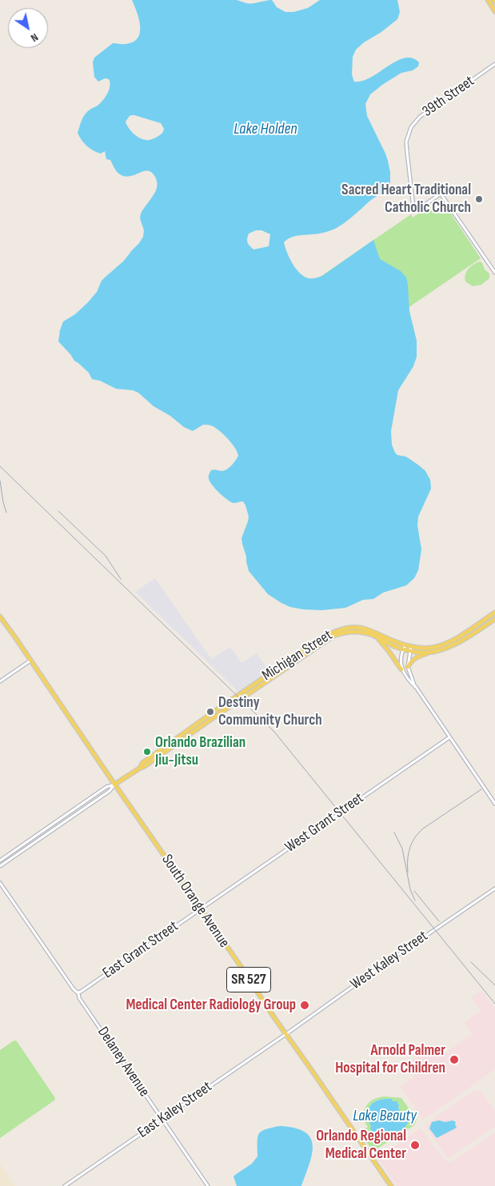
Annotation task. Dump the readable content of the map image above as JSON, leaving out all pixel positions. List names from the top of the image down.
{
  "streets": {
    "main road": ["Michigan Street", "South Orange Avenue", "SR 527"],
    "street": [
      "39th Street",
      "West Grant Street",
      "East Grant Street",
      "West Kaley Street",
      "Delaney Avenue",
      "East Kaley Street"
    ]
  },
  "crossings": [
    ["Michigan Street", "South Orange Avenue"],
    ["West Grant Street", "South Orange Avenue"],
    ["West Grant Street", "East Grant Street"],
    ["South Orange Avenue", "East Grant Street"],
    ["South Orange Avenue", "West Kaley Street"],
    ["South Orange Avenue", "East Kaley Street"],
    ["East Grant Street", "Delaney Avenue"],
    ["West Kaley Street", "East Kaley Street"],
    ["Delaney Avenue", "East Kaley Street"]
  ],
  "water": ["Lake Holden", "Lake Beauty"],
  "places": [
    "Sacred Heart Traditional Catholic Church",
    "Destiny Community Church",
    "Orlando Brazilian Jiu-Jitsu",
    "Medical Center Radiology Group",
    "Arnold Palmer Hospital for Children",
    "Orlando Regional Medical Center"
  ],
  "north": "bottom right"
}
